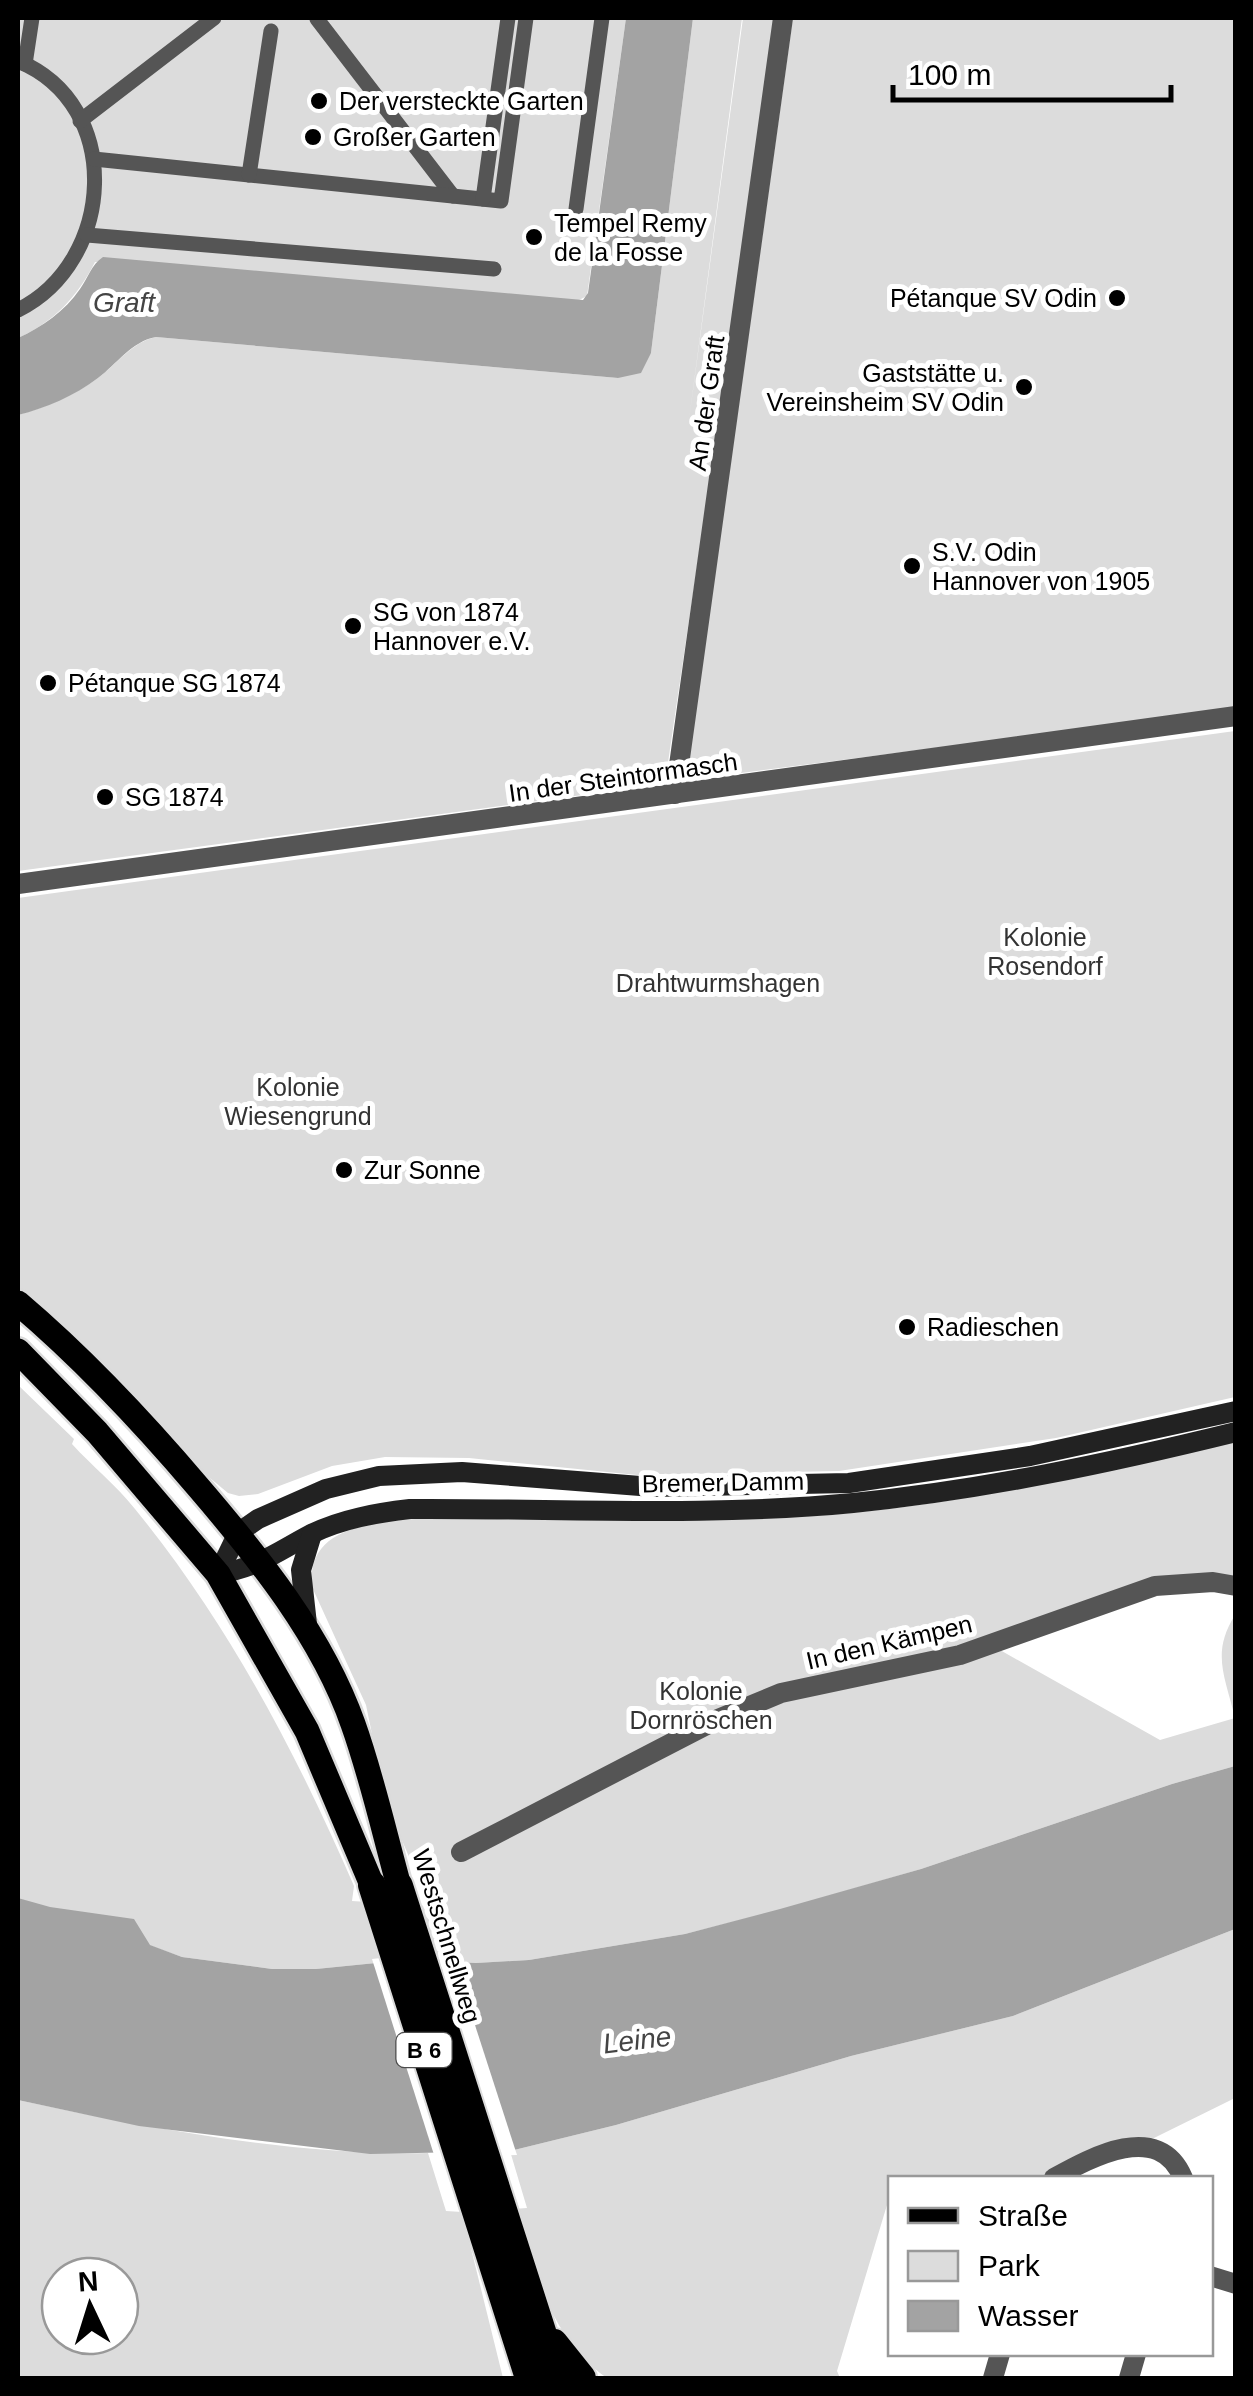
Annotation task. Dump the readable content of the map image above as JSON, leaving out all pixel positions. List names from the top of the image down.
{
  "streets": {
    "highway": ["Westschnellweg", "B 6"],
    "main road": ["Bremer Damm"],
    "street": ["An der Graft", "In der Steintormasch", "In den Kämpen"]
  },
  "crossings": [
    ["An der Graft", "In der Steintormasch"],
    ["Bremer Damm", "Westschnellweg"]
  ],
  "water": ["Graft", "Leine"],
  "parks": [
    "Kolonie Rosendorf",
    "Drahtwurmshagen",
    "Kolonie Wiesengrund",
    "Kolonie Dornröschen"
  ],
  "places": [
    "Der versteckte Garten",
    "Großer Garten",
    "Tempel Remy de la Fosse",
    "Pétanque SV Odin",
    "Gaststätte u. Vereinsheim SV Odin",
    "S.V. Odin Hannover von 1905",
    "SG von 1874 Hannover e.V.",
    "Pétanque SG 1874",
    "SG 1874",
    "Zur Sonne",
    "Radieschen"
  ],
  "legend": ["Straße", "Park", "Wasser"],
  "scale_bar": "100 m",
  "north": "top"
}
